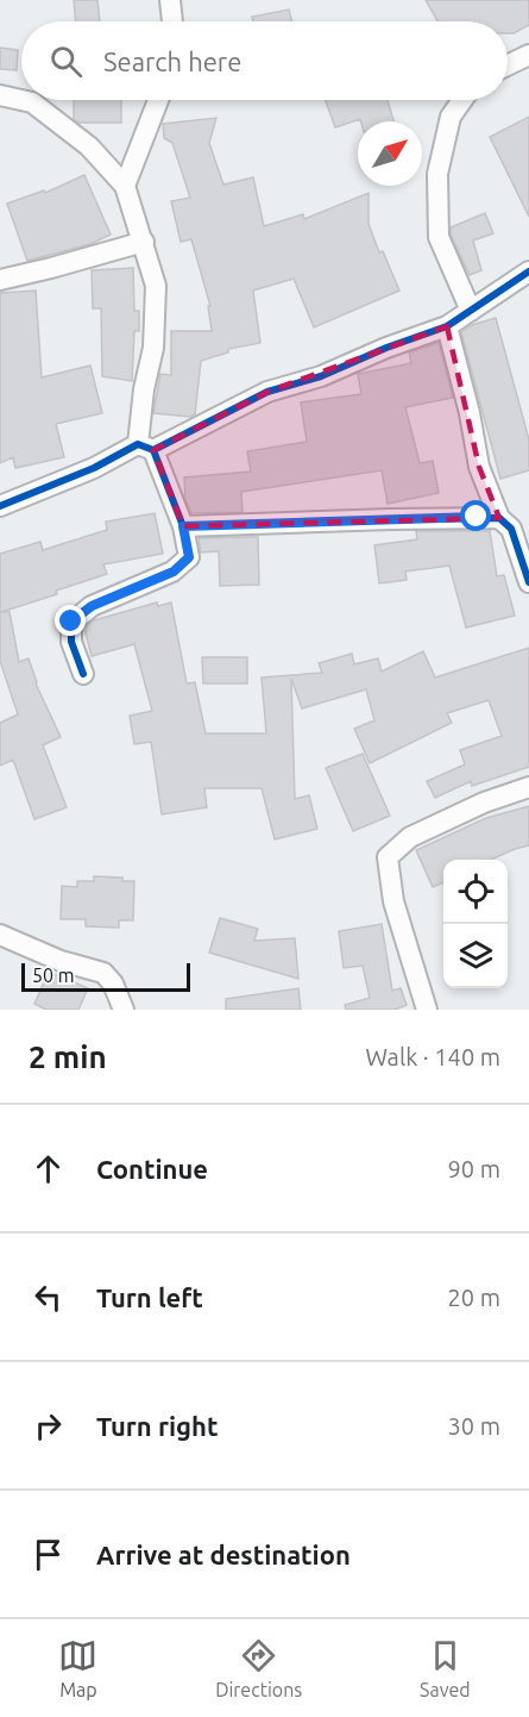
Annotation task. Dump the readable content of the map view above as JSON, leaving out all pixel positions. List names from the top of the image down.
{
  "scale_bar": "50 m",
  "north": "top right",
  "page": {
    "search": "Search here",
    "scale": "50 m",
    "heading": ["2 min", "Walk · 140 m"],
    "list": [
      ["Continue", "90 m"],
      ["Turn left", "20 m"],
      ["Turn right", "30 m"],
      "Arrive at destination"
    ],
    "nav": ["Map", "Directions", "Saved"]
  }
}
